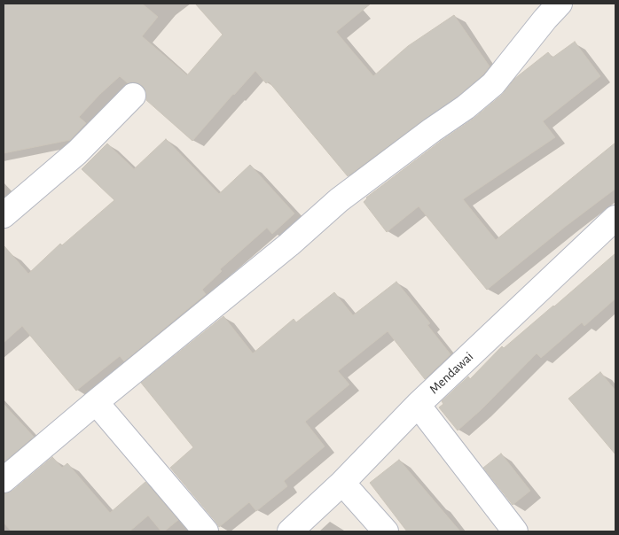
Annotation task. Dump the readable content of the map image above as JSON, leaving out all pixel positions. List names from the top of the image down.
{
  "streets": {
    "street": ["Mendawai"]
  }
}
